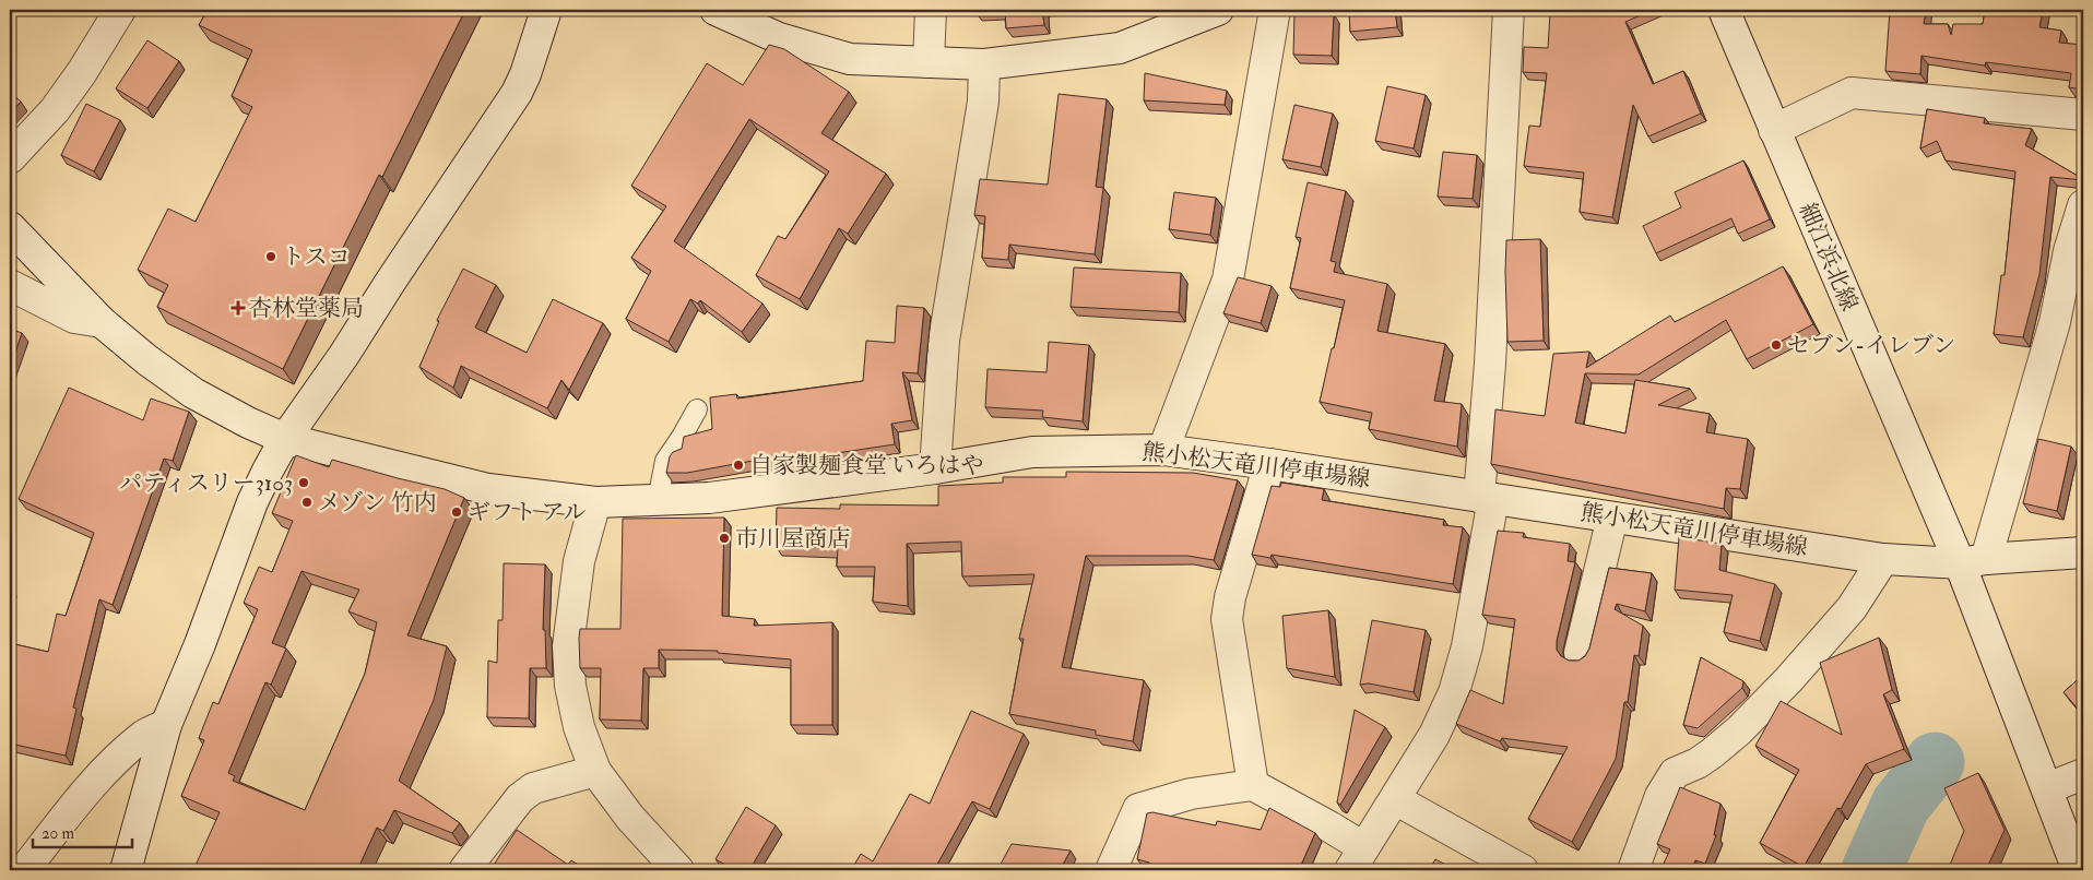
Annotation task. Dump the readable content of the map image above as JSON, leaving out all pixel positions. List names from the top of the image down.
{
  "streets": {
    "street": ["細江浜北線", "熊小松天竜川停車場線"]
  },
  "crossings": [
    ["細江浜北線", "熊小松天竜川停車場線"]
  ],
  "places": {
    "other": [
      "トスコ",
      "セブン-イレブン",
      "自家製麺食堂 いろはや",
      "パティスリー3103",
      "メゾン 竹内",
      "ギフト アル",
      "市川屋商店"
    ],
    "health": ["杏林堂薬局"]
  },
  "scale_bar": "20 m"
}
